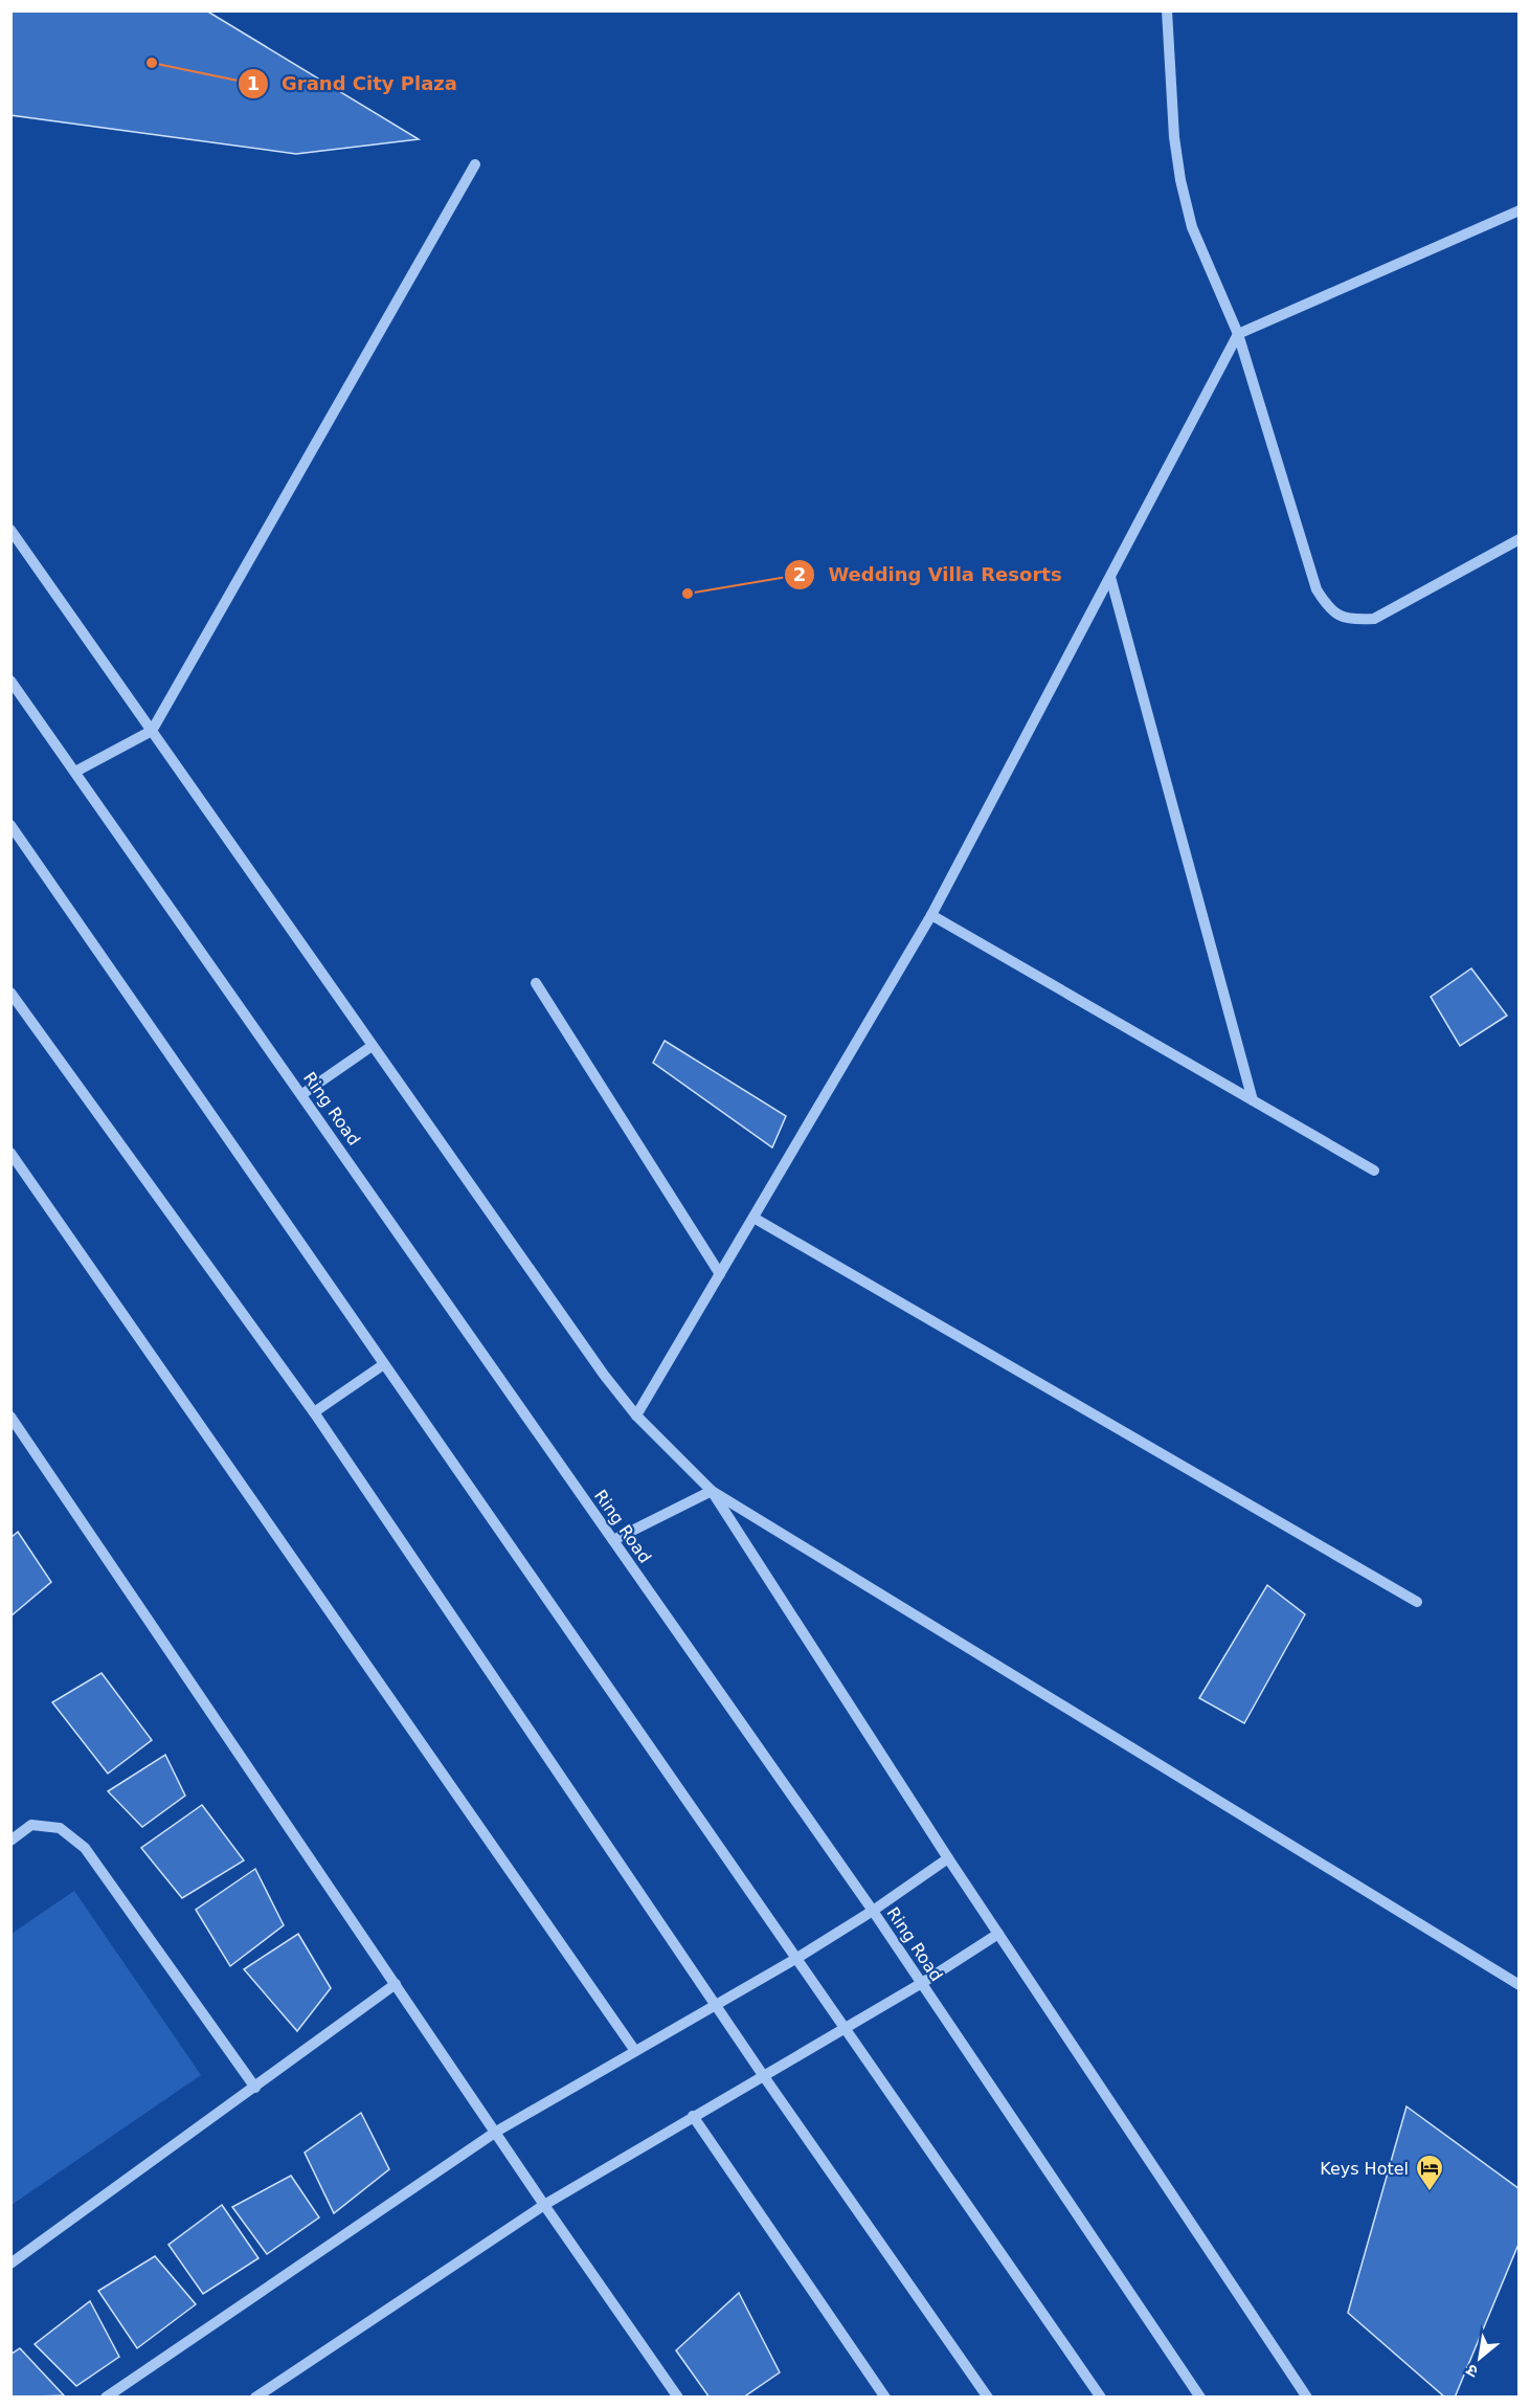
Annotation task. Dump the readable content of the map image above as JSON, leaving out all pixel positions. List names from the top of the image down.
{
  "streets": {
    "street": ["Ring Road"]
  },
  "places": {
    "other": ["Grand City Plaza", "Wedding Villa Resorts"],
    "hotel": ["Keys Hotel"]
  },
  "north": "bottom left"
}
